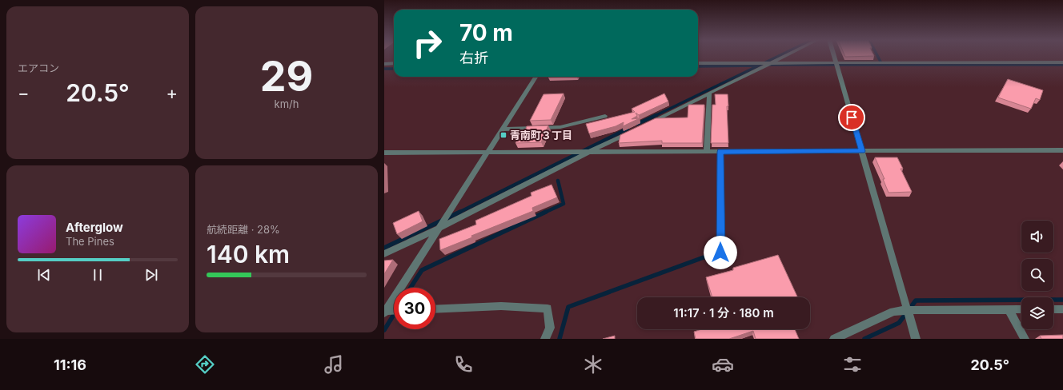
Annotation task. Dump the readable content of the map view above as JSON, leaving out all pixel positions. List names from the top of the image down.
{
  "places": {
    "transit": ["青南町３丁目"]
  },
  "page": {
    "tile": [
      "エアコン",
      ["29", "km/h"],
      ["航続距離 · 28%", "140 km"]
    ],
    "turn": ["70 m", "右折"],
    "heat": ["−", "20.5°", "+"],
    "song": ["Afterglow", "The Pines"],
    "limit": "30",
    "trip": "11:17 · 1 分 · 180 m",
    "tabs": ["11:16", "20.5°"]
  }
}
